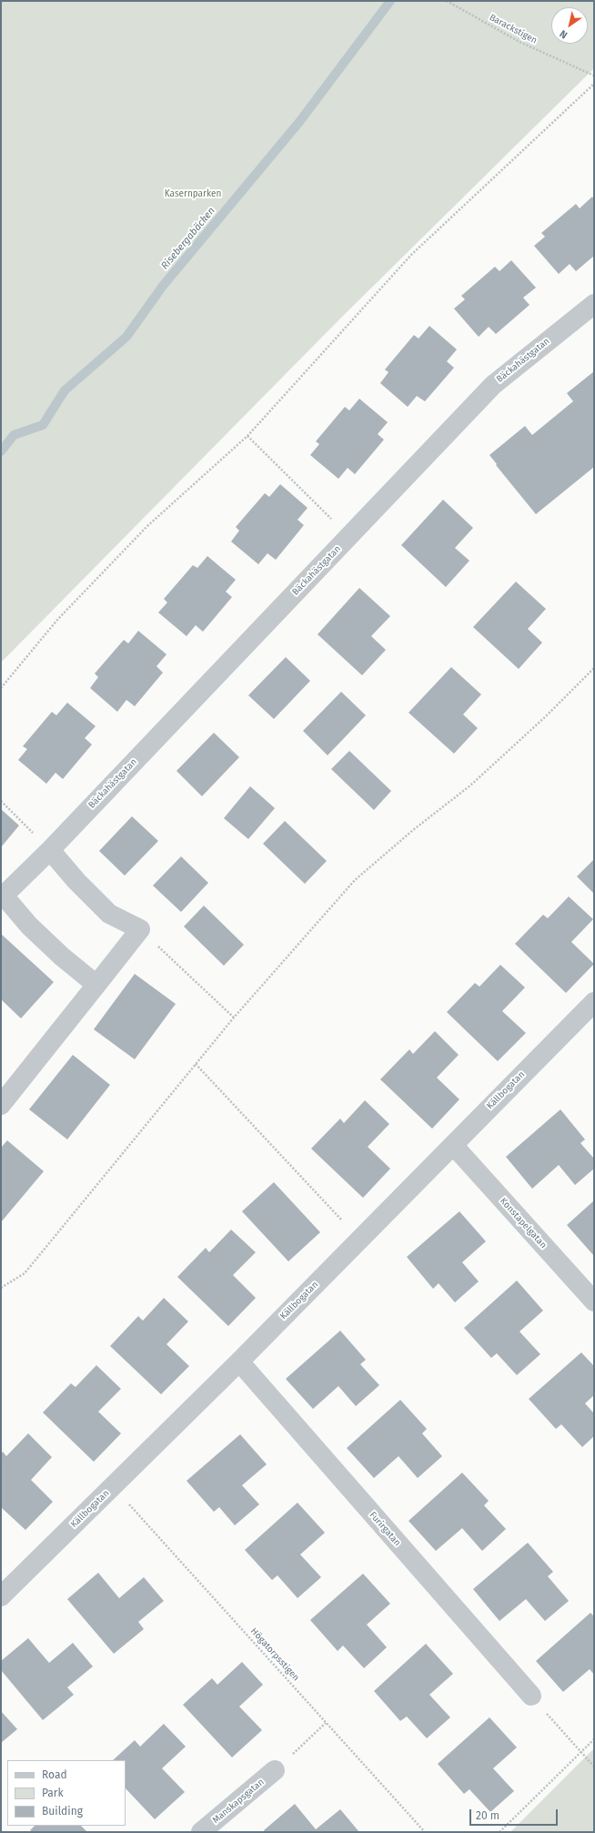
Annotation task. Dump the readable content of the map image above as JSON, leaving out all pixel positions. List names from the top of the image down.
{
  "streets": {
    "street": [
      "Bäckahästgatan",
      "Källbogatan",
      "Konstapelgatan",
      "Furirgatan",
      "Manskapsgatan"
    ],
    "path": ["Barackstigen", "Högatorpsstigen"]
  },
  "crossings": [
    ["Källbogatan", "Konstapelgatan"],
    ["Källbogatan", "Furirgatan"],
    ["Källbogatan", "Högatorpsstigen"]
  ],
  "water": ["Risebergabäcken"],
  "parks": ["Kasernparken"],
  "legend": ["Road", "Park", "Building"],
  "scale_bar": "20 m",
  "north": "bottom left"
}
